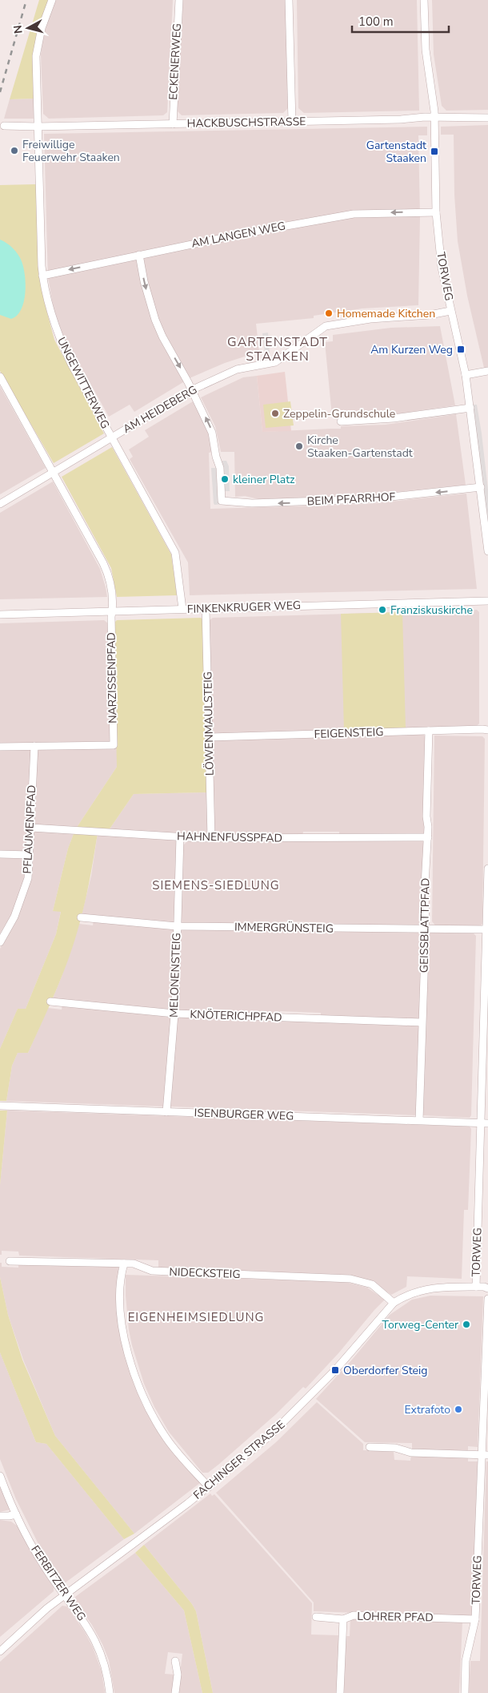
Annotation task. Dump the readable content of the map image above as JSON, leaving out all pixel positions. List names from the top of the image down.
{
  "streets": {
    "street": [
      "ECKENERWEG",
      "HACKBUSCHSTRASSE",
      "AM LANGEN WEG",
      "TORWEG",
      "UNGEWITTERWEG",
      "AM HEIDEBERG",
      "BEIM PFARRHOF",
      "FINKENKRUGER WEG",
      "NARZISSENPFAD",
      "LÖWENMAULSTEIG",
      "FEIGENSTEIG",
      "PFLAUMENPFAD",
      "HAHNENFUSSPFAD",
      "GEISSBLATTPFAD",
      "IMMERGRÜNSTEIG",
      "MELONENSTEIG",
      "KNÖTERICHPFAD",
      "ISENBURGER WEG",
      "NIDECKSTEIG",
      "FACHINGER STRASSE",
      "FERBITZER WEG",
      "LOHRER PFAD"
    ]
  },
  "crossings": [
    ["ECKENERWEG", "HACKBUSCHSTRASSE"],
    ["HACKBUSCHSTRASSE", "TORWEG"],
    ["HACKBUSCHSTRASSE", "UNGEWITTERWEG"],
    ["AM LANGEN WEG", "TORWEG"],
    ["AM LANGEN WEG", "UNGEWITTERWEG"],
    ["TORWEG", "AM HEIDEBERG"],
    ["TORWEG", "BEIM PFARRHOF"],
    ["TORWEG", "IMMERGRÜNSTEIG"],
    ["TORWEG", "ISENBURGER WEG"],
    ["TORWEG", "FACHINGER STRASSE"],
    ["TORWEG", "LOHRER PFAD"],
    ["UNGEWITTERWEG", "AM HEIDEBERG"],
    ["UNGEWITTERWEG", "FINKENKRUGER WEG"],
    ["AM HEIDEBERG", "BEIM PFARRHOF"],
    ["FINKENKRUGER WEG", "NARZISSENPFAD"],
    ["FINKENKRUGER WEG", "LÖWENMAULSTEIG"],
    ["NARZISSENPFAD", "PFLAUMENPFAD"],
    ["LÖWENMAULSTEIG", "FEIGENSTEIG"],
    ["LÖWENMAULSTEIG", "HAHNENFUSSPFAD"],
    ["FEIGENSTEIG", "GEISSBLATTPFAD"],
    ["PFLAUMENPFAD", "HAHNENFUSSPFAD"],
    ["HAHNENFUSSPFAD", "GEISSBLATTPFAD"],
    ["HAHNENFUSSPFAD", "MELONENSTEIG"],
    ["GEISSBLATTPFAD", "IMMERGRÜNSTEIG"],
    ["GEISSBLATTPFAD", "KNÖTERICHPFAD"],
    ["GEISSBLATTPFAD", "ISENBURGER WEG"],
    ["IMMERGRÜNSTEIG", "MELONENSTEIG"],
    ["MELONENSTEIG", "KNÖTERICHPFAD"],
    ["MELONENSTEIG", "ISENBURGER WEG"],
    ["NIDECKSTEIG", "FACHINGER STRASSE"],
    ["FACHINGER STRASSE", "FERBITZER WEG"]
  ],
  "one_way": ["AM LANGEN WEG", "BEIM PFARRHOF"],
  "districts": ["GARTENSTADT STAAKEN", "SIEMENS-SIEDLUNG", "EIGENHEIMSIEDLUNG"],
  "places": {
    "other": [
      "Freiwillige Feuerwehr Staaken",
      "Homemade Kitchen",
      "Zeppelin-Grundschule",
      "Kirche Staaken-Gartenstadt",
      "kleiner Platz",
      "Franziskuskirche",
      "Torweg-Center",
      "Extrafoto"
    ],
    "transit": ["Gartenstadt Staaken", "Am Kurzen Weg", "Oberdorfer Steig"]
  },
  "scale_bar": "100 m",
  "north": "left"
}
